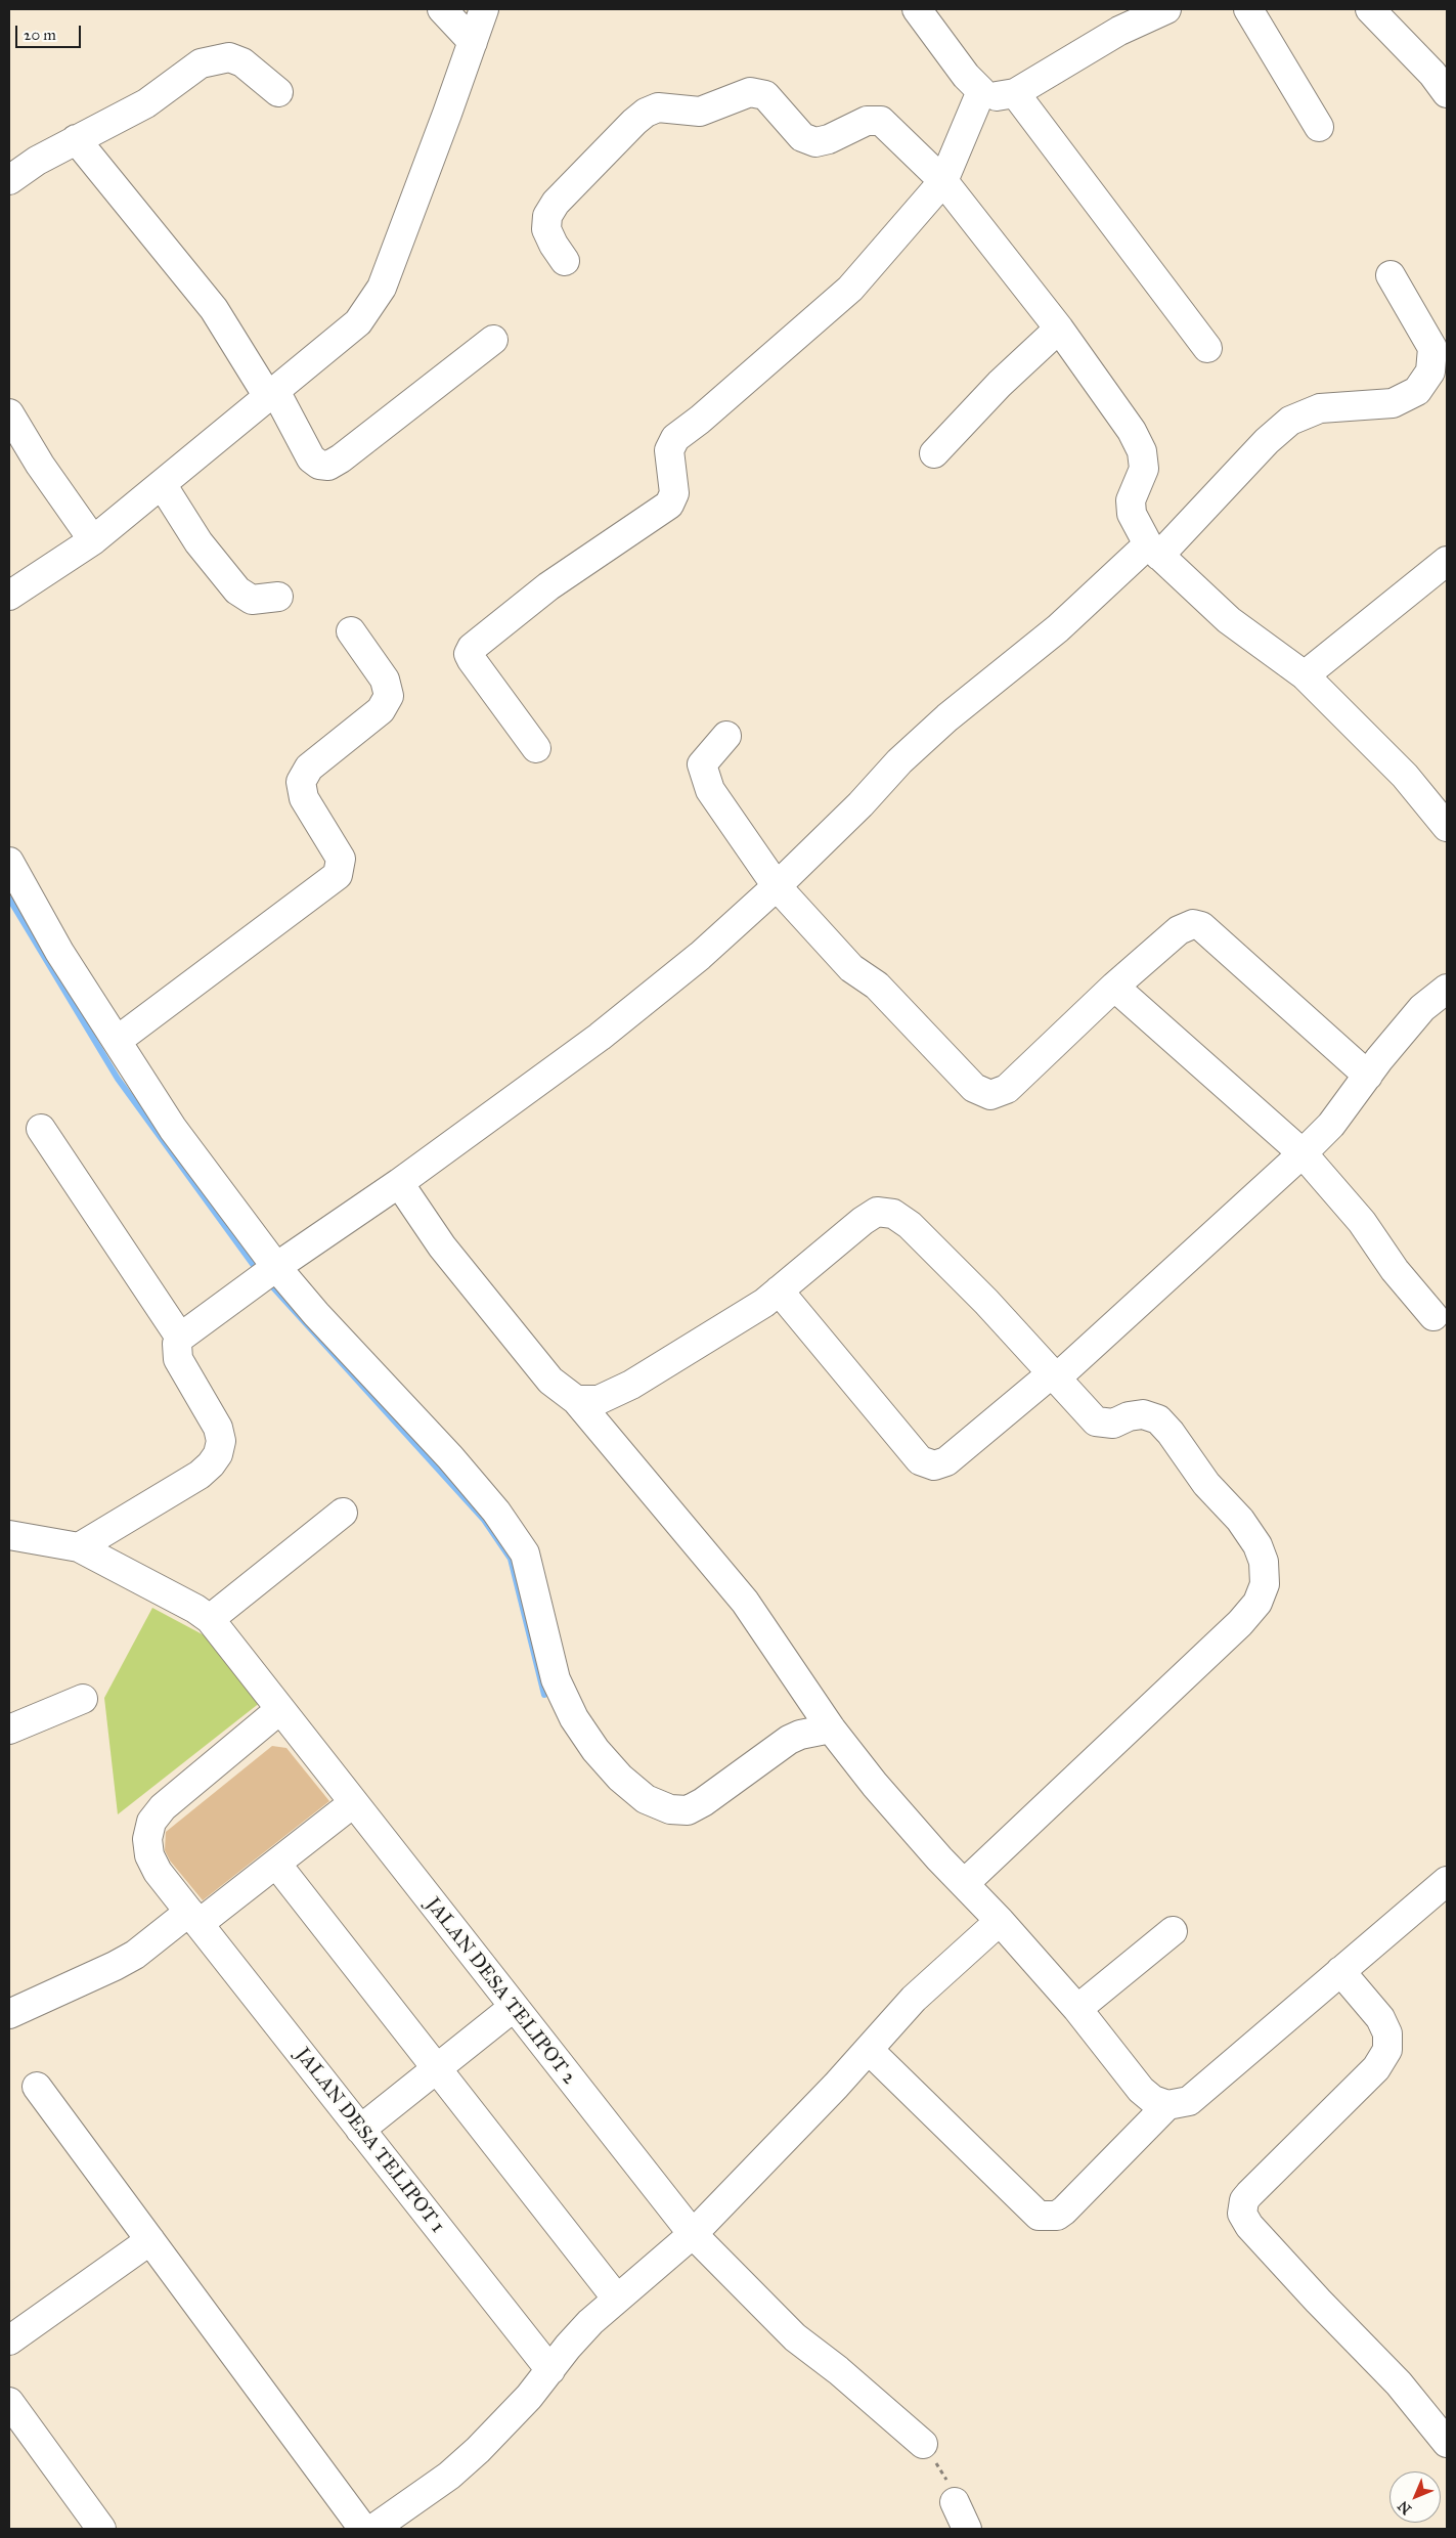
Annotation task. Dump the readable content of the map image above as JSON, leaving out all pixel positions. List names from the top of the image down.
{
  "streets": {
    "street": ["JALAN DESA TELIPOT 2", "JALAN DESA TELIPOT 1"]
  },
  "crossings": [
    ["JALAN DESA TELIPOT 2", "JALAN DESA TELIPOT 1"]
  ],
  "scale_bar": "20 m",
  "north": "bottom left"
}
